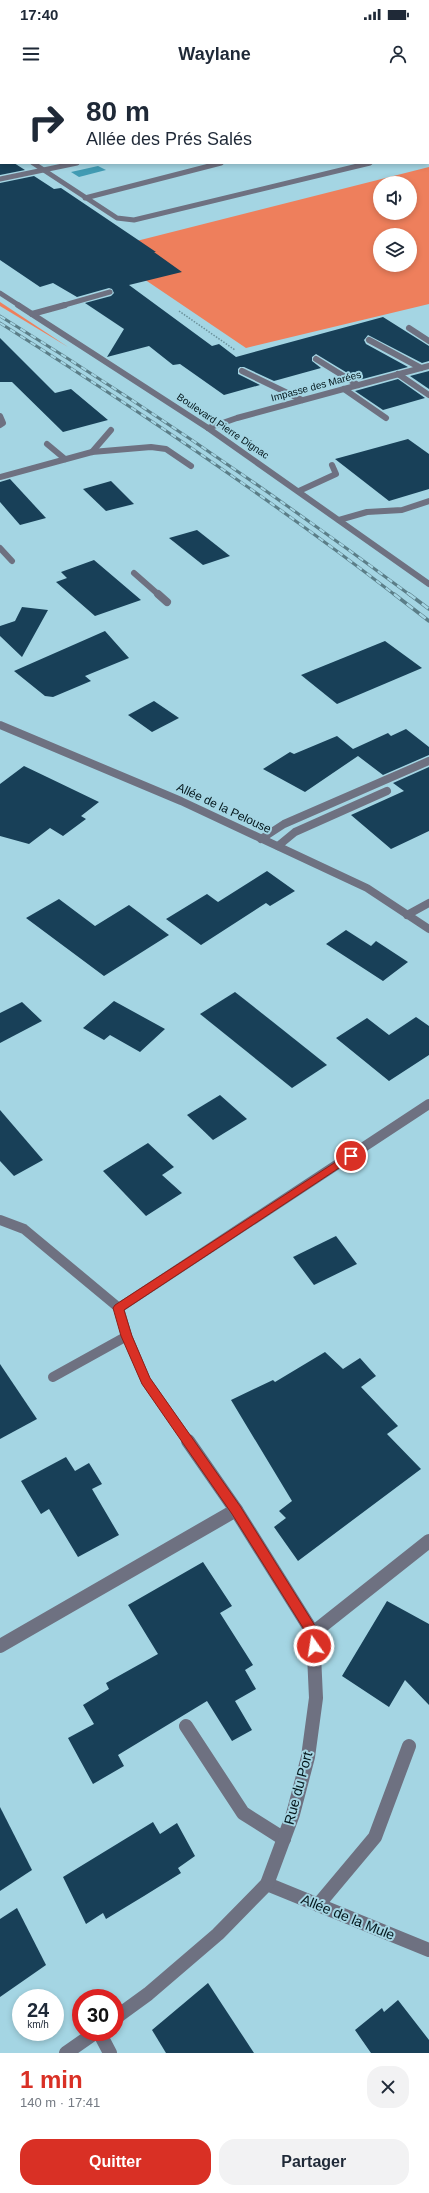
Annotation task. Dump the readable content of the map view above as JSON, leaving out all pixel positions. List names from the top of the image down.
{
  "streets": {
    "street": [
      "Impasse des Marées",
      "Boulevard Pierre Dignac",
      "Allée de la Pelouse",
      "Rue du Port",
      "Allée de la Mule"
    ]
  },
  "crossings": [
    ["Impasse des Marées", "Boulevard Pierre Dignac"],
    ["Rue du Port", "Allée de la Mule"]
  ],
  "page": {
    "status": "17:40",
    "header": "Waylane",
    "turn": ["80 m", "Allée des Prés Salés"],
    "speed": "24 km/h",
    "limit": "30",
    "heading": ["1 min", "140 m · 17:41"],
    "buttons": ["Quitter", "Partager"]
  }
}
